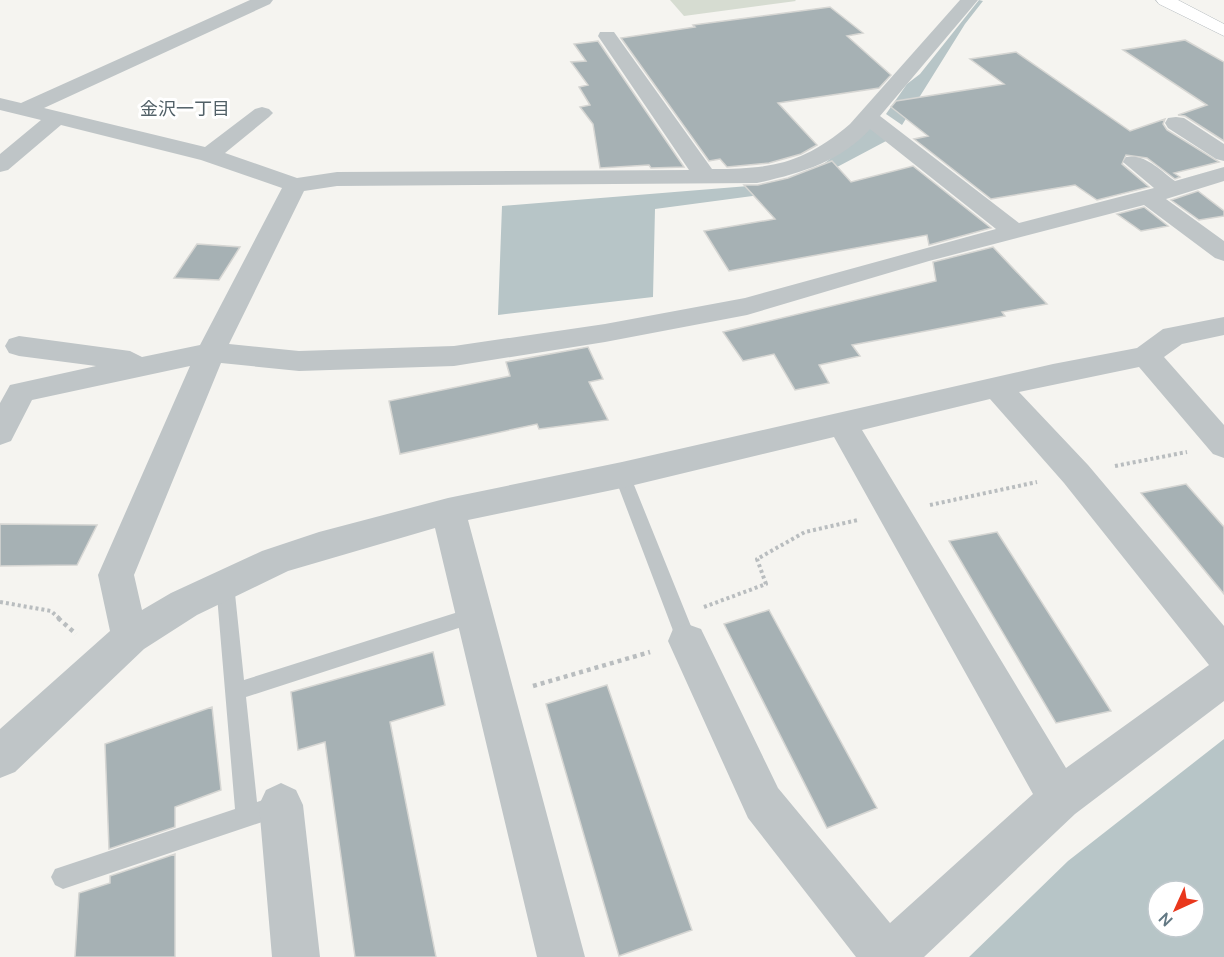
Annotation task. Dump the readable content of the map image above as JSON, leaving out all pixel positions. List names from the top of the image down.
{
  "districts": ["金沢一丁目"],
  "north": "bottom left"
}
